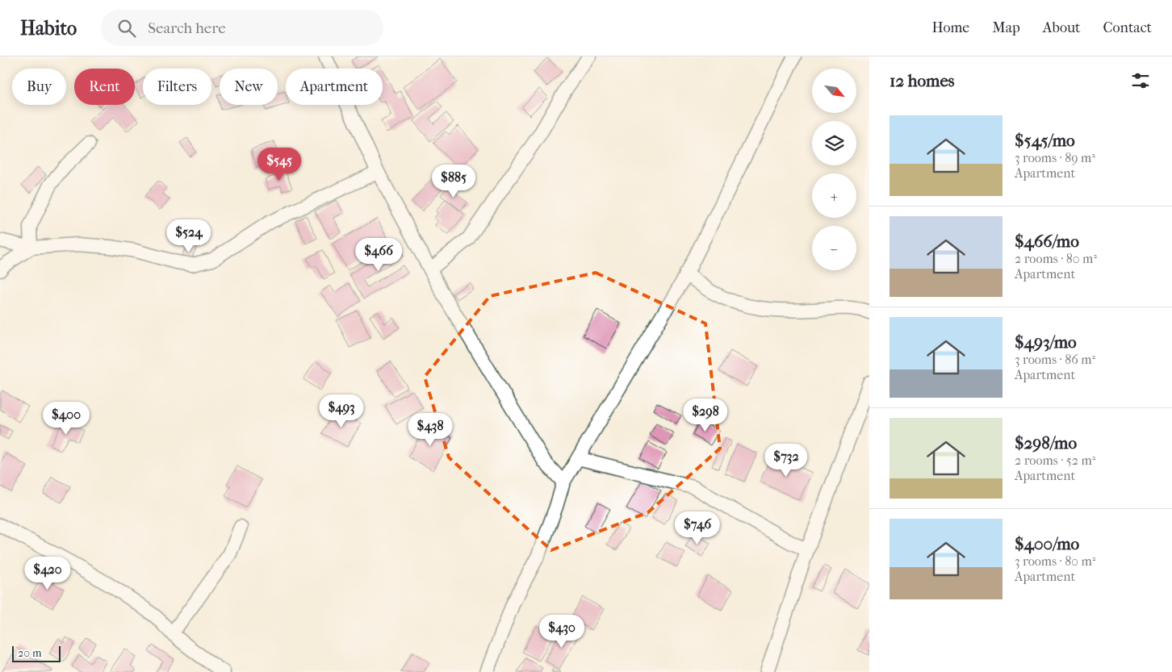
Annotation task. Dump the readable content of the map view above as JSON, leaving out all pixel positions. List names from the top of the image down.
{
  "scale_bar": "20 m",
  "north": "bottom right",
  "page": {
    "header": "Habito",
    "search": "Search here",
    "nav": [
      "Home",
      "Map",
      "About",
      "Contact"
    ],
    "heading": "12 homes",
    "map_buttons": ["+", "−"],
    "chip": [
      "Buy",
      "Rent",
      "Filters",
      "New",
      "Apartment"
    ],
    "list": [
      {
        "name": "$545/mo",
        "note": "3 rooms · 89 m² · Apartment"
      },
      {
        "name": "$466/mo",
        "note": "2 rooms · 80 m² · Apartment"
      },
      {
        "name": "$493/mo",
        "note": "3 rooms · 86 m² · Apartment"
      },
      {
        "name": "$298/mo",
        "note": "2 rooms · 52 m² · Apartment"
      },
      {
        "name": "$400/mo",
        "note": "3 rooms · 80 m² · Apartment"
      }
    ],
    "price": [
      "$545",
      "$885",
      "$524",
      "$466",
      "$493",
      "$298",
      "$400",
      "$438",
      "$732",
      "$746",
      "$420",
      "$430"
    ],
    "scale": "20 m"
  }
}
